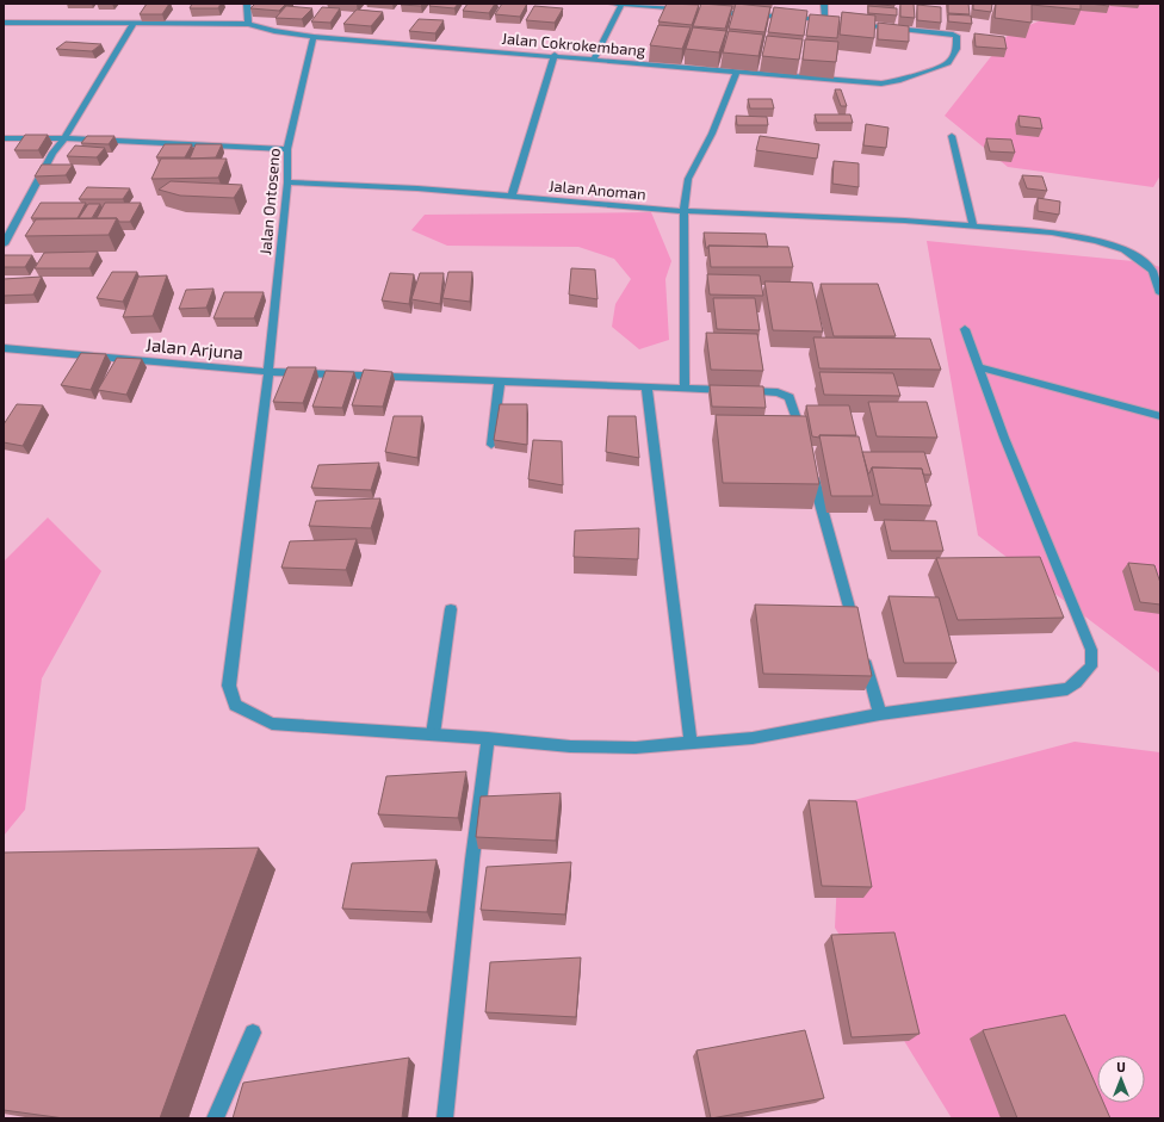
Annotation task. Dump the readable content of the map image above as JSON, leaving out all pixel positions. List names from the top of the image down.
{
  "streets": {
    "street": [
      "Jalan Cokrokembang",
      "Jalan Anoman",
      "Jalan Ontoseno",
      "Jalan Arjuna"
    ]
  },
  "crossings": [
    ["Jalan Cokrokembang", "Jalan Ontoseno"],
    ["Jalan Anoman", "Jalan Ontoseno"],
    ["Jalan Ontoseno", "Jalan Arjuna"]
  ],
  "north": "top"
}
